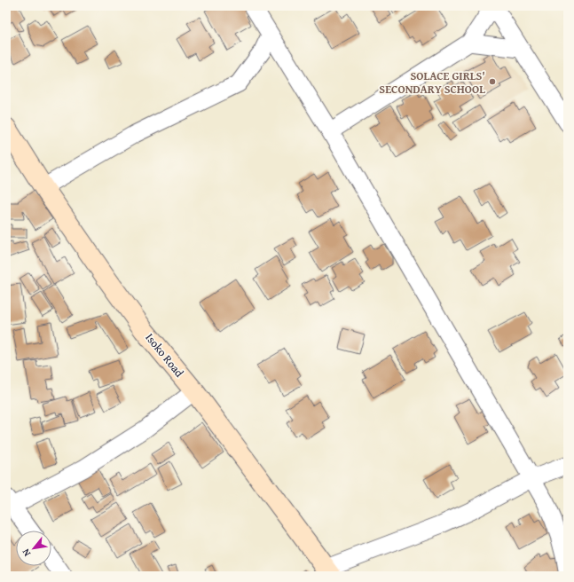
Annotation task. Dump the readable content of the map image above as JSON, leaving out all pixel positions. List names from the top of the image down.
{
  "streets": {
    "street": ["Isoko Road"]
  },
  "places": ["SOLACE GIRLS' SECONDARY SCHOOL"],
  "north": "bottom left"
}
